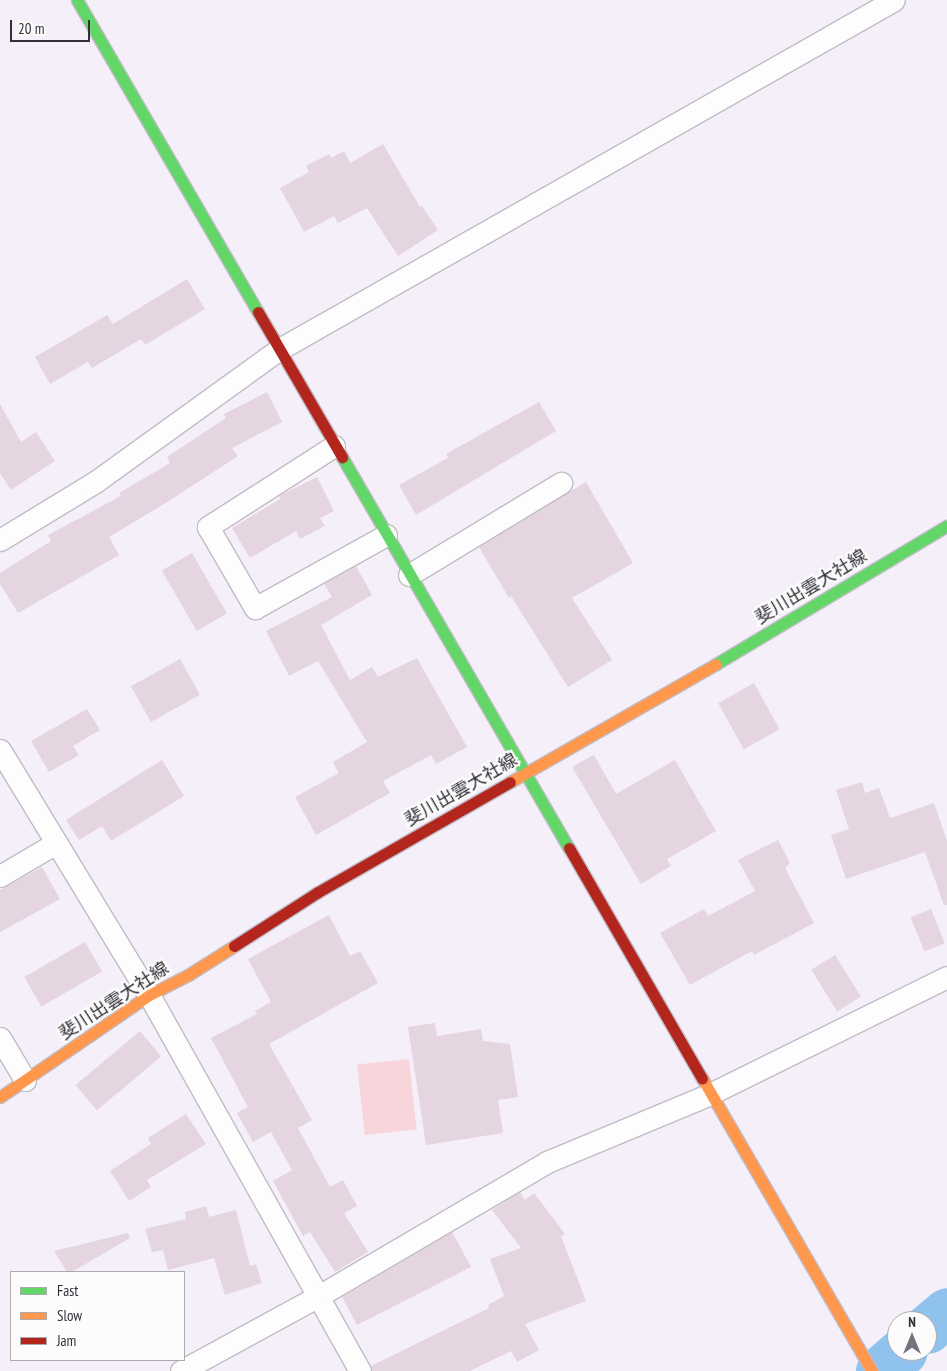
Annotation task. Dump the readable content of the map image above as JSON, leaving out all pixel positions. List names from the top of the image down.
{
  "streets": {
    "street": ["斐川出雲大社線"]
  },
  "legend": ["Fast", "Slow", "Jam"],
  "scale_bar": "20 m",
  "north": "top"
}
